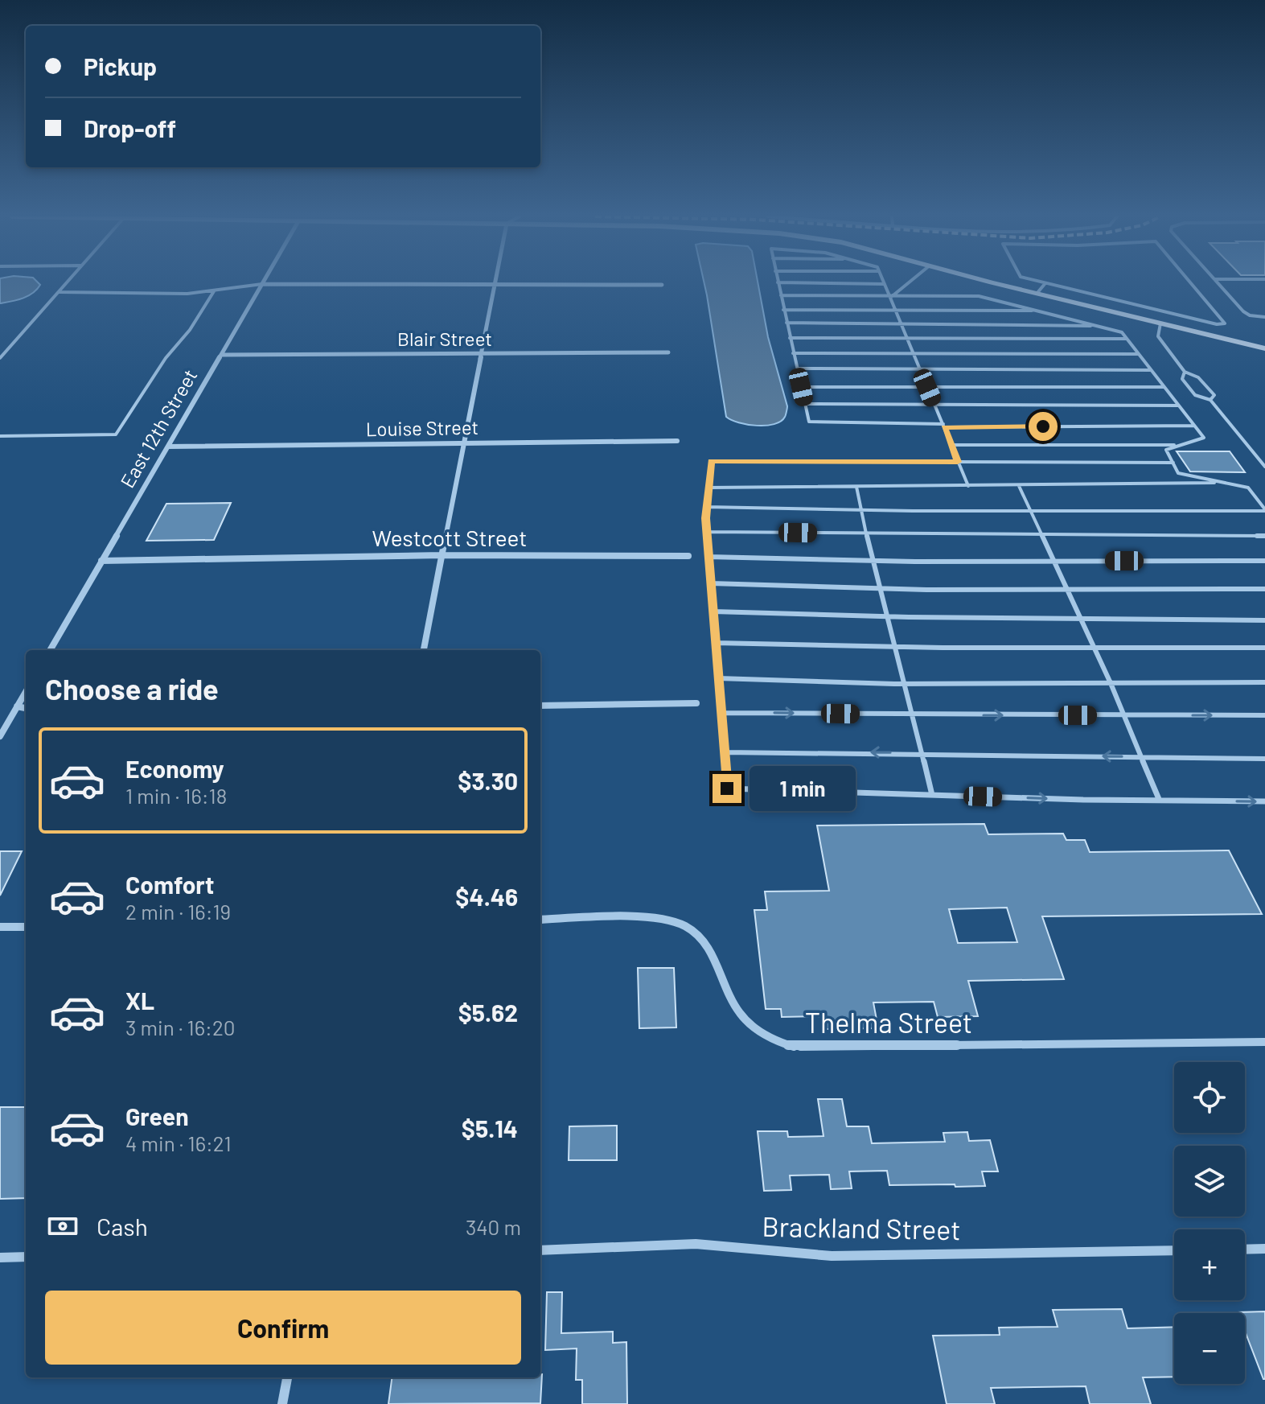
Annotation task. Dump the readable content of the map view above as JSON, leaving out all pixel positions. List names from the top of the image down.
{
  "streets": {
    "street": [
      "Blair Street",
      "East 12th Street",
      "Louise Street",
      "Westcott Street",
      "Thelma Street",
      "Brackland Street"
    ]
  },
  "crossings": [
    ["Blair Street", "East 12th Street"],
    ["East 12th Street", "Louise Street"],
    ["East 12th Street", "Westcott Street"]
  ],
  "page": {
    "banner": ["Pickup", "Drop-off"],
    "heading": "Choose a ride",
    "list": [
      {
        "name": "Economy",
        "note": "1 min · 16:18",
        "value": "$3.30"
      },
      {
        "name": "Comfort",
        "note": "2 min · 16:19",
        "value": "$4.46"
      },
      {
        "name": "XL",
        "note": "3 min · 16:20",
        "value": "$5.62"
      },
      {
        "name": "Green",
        "note": "4 min · 16:21",
        "value": "$5.14"
      }
    ],
    "bubble": "1 min",
    "map_buttons": ["+", "−"],
    "pay": ["Cash", "340 m"],
    "buttons": "Confirm"
  }
}
